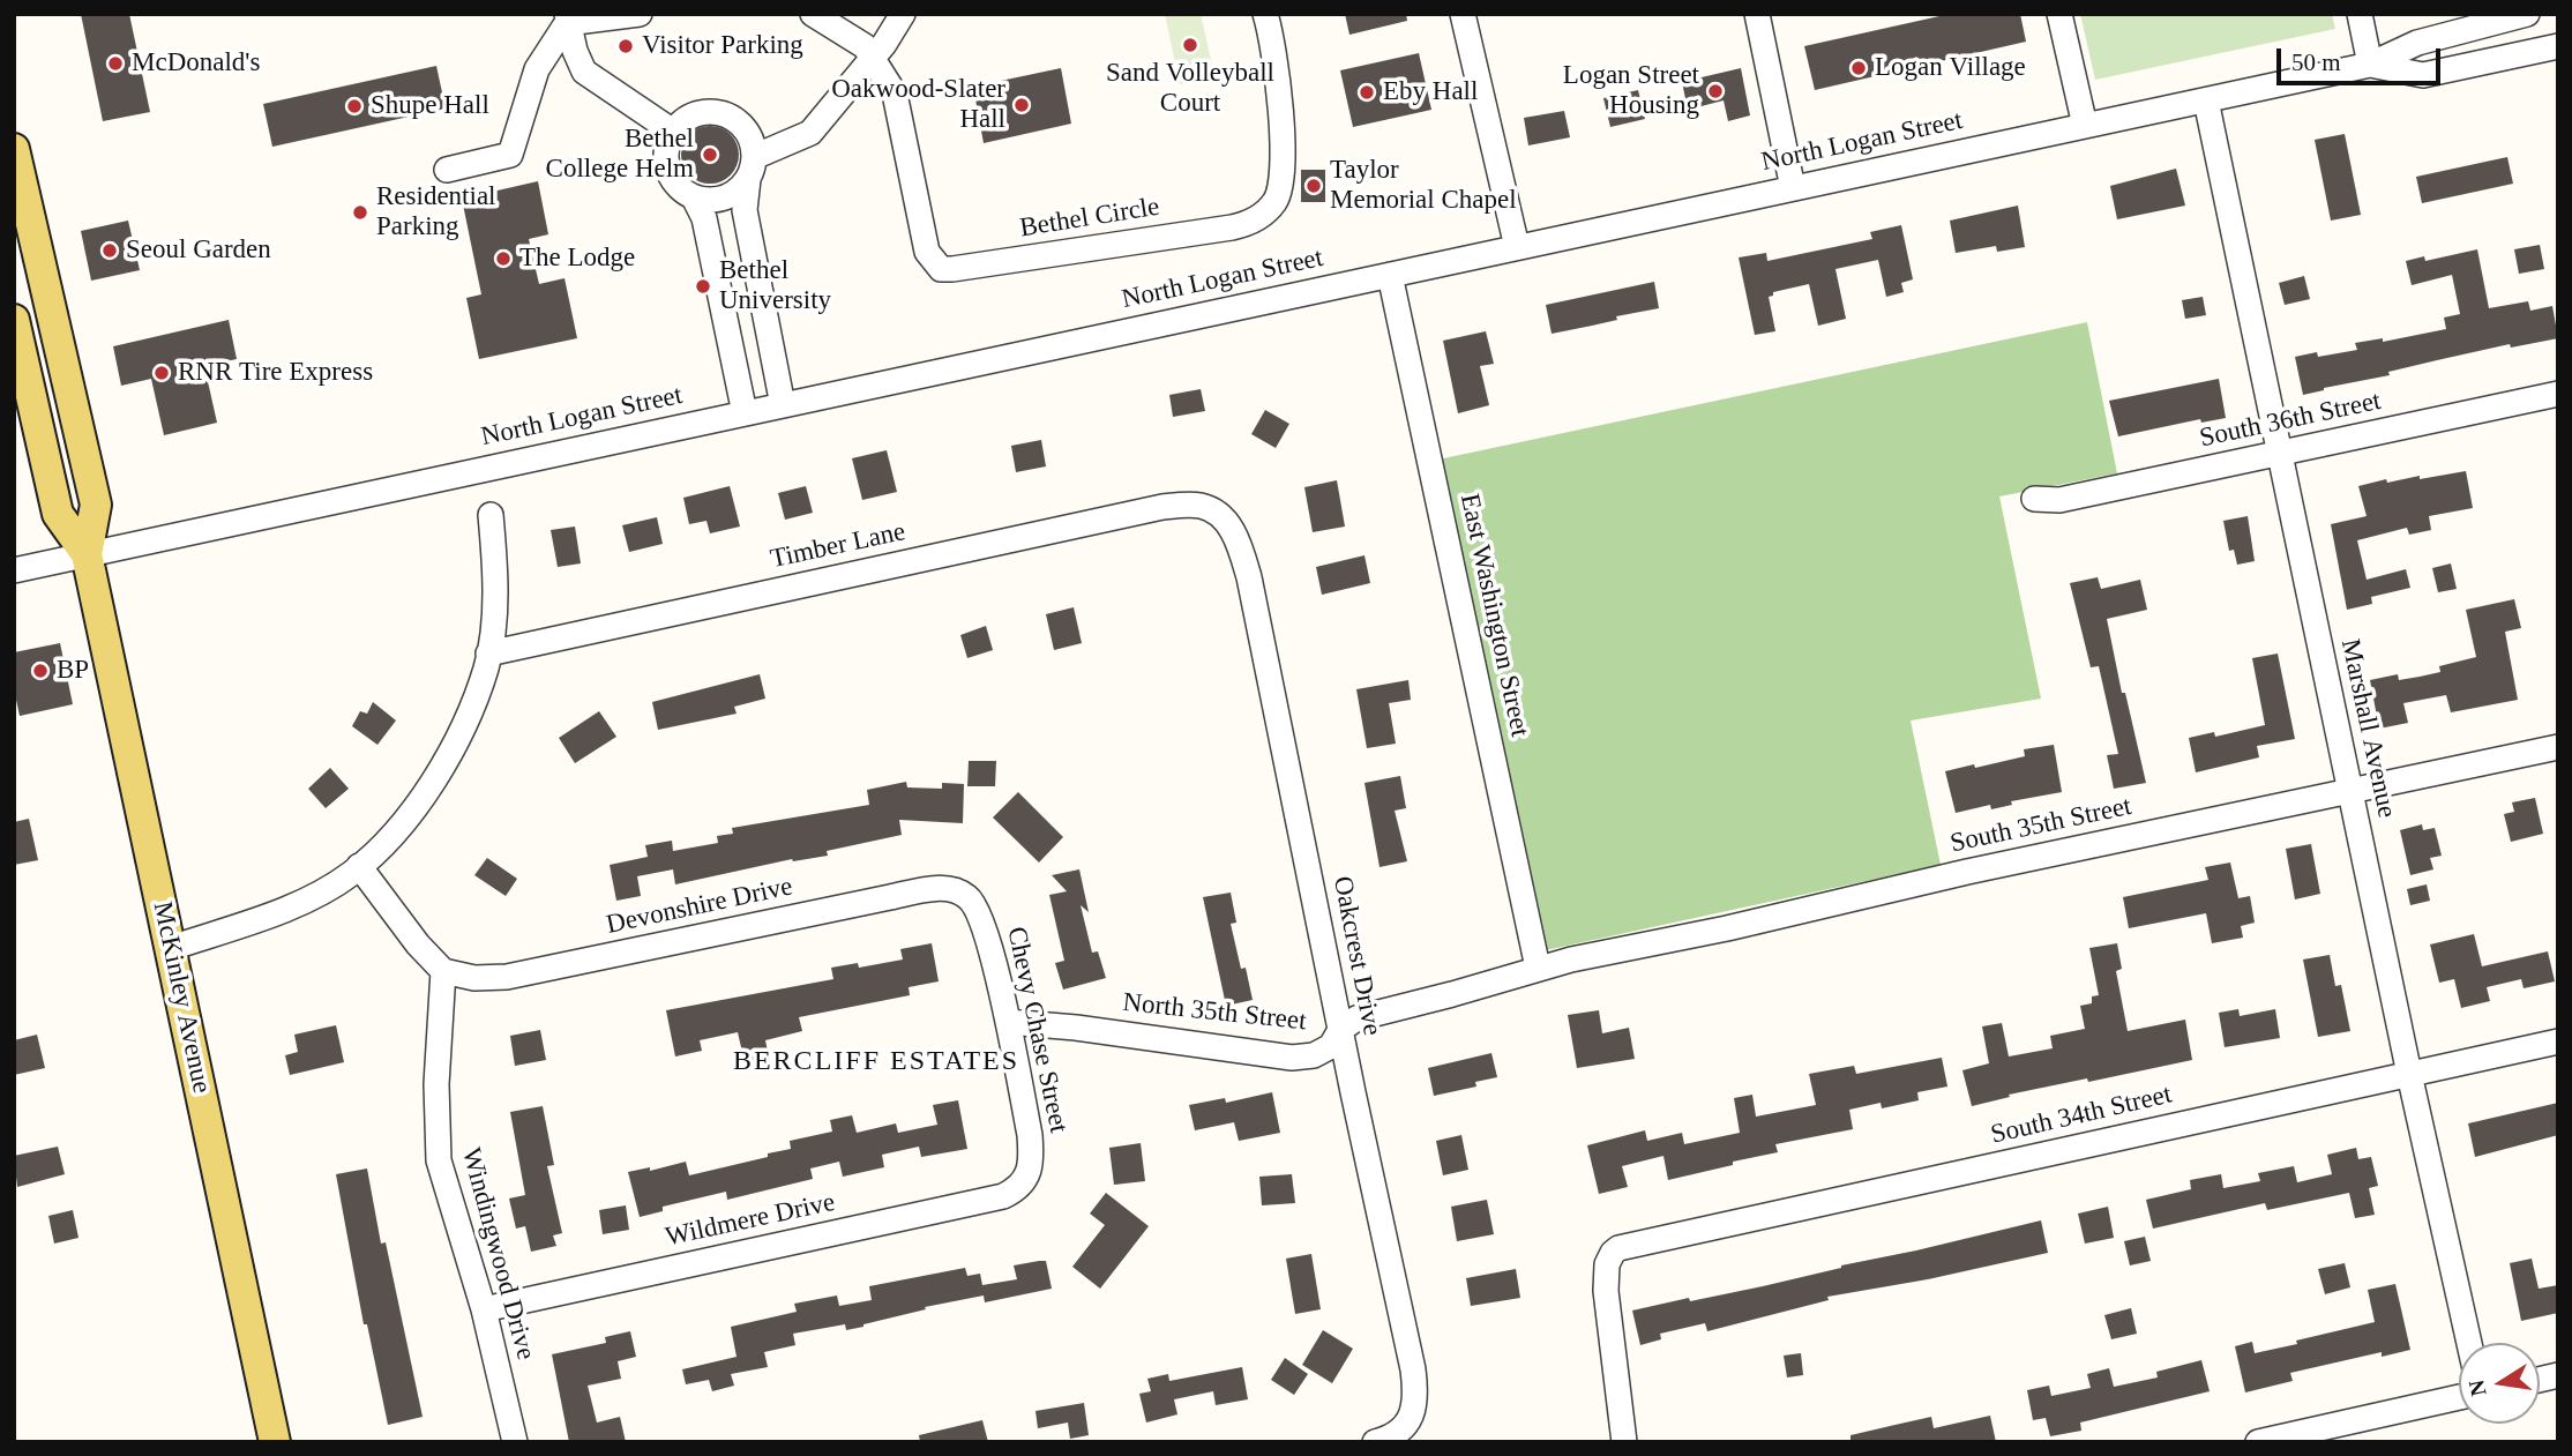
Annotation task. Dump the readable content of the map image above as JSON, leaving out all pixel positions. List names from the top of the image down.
{
  "streets": {
    "main road": ["McKinley Avenue"],
    "street": [
      "North Logan Street",
      "Bethel Circle",
      "South 36th Street",
      "Timber Lane",
      "East Washington Street",
      "Marshall Avenue",
      "South 35th Street",
      "Devonshire Drive",
      "Oakcrest Drive",
      "North 35th Street",
      "Chevy Chase Street",
      "South 34th Street",
      "Wildmere Drive",
      "Windingwood Drive"
    ]
  },
  "crossings": [
    ["North Logan Street", "East Washington Street"],
    ["North Logan Street", "Marshall Avenue"],
    ["North Logan Street", "McKinley Avenue"],
    ["South 36th Street", "Marshall Avenue"],
    ["Timber Lane", "Oakcrest Drive"],
    ["East Washington Street", "South 35th Street"],
    ["East Washington Street", "North 35th Street"],
    ["Marshall Avenue", "South 35th Street"],
    ["Marshall Avenue", "South 34th Street"],
    ["South 35th Street", "North 35th Street"],
    ["Devonshire Drive", "Chevy Chase Street"],
    ["Devonshire Drive", "Windingwood Drive"],
    ["Oakcrest Drive", "North 35th Street"],
    ["North 35th Street", "Chevy Chase Street"],
    ["Chevy Chase Street", "Wildmere Drive"],
    ["Wildmere Drive", "Windingwood Drive"]
  ],
  "districts": ["BERCLIFF ESTATES"],
  "places": [
    "Sand Volleyball Court",
    "Visitor Parking",
    "McDonald's",
    "Logan Village",
    "Logan Street Housing",
    "Eby Hall",
    "Oakwood-Slater Hall",
    "Shupe Hall",
    "Bethel College Helm",
    "Taylor Memorial Chapel",
    "Residential Parking",
    "Seoul Garden",
    "The Lodge",
    "Bethel University",
    "RNR Tire Express",
    "BP"
  ],
  "scale_bar": "50 m",
  "north": "left"
}
